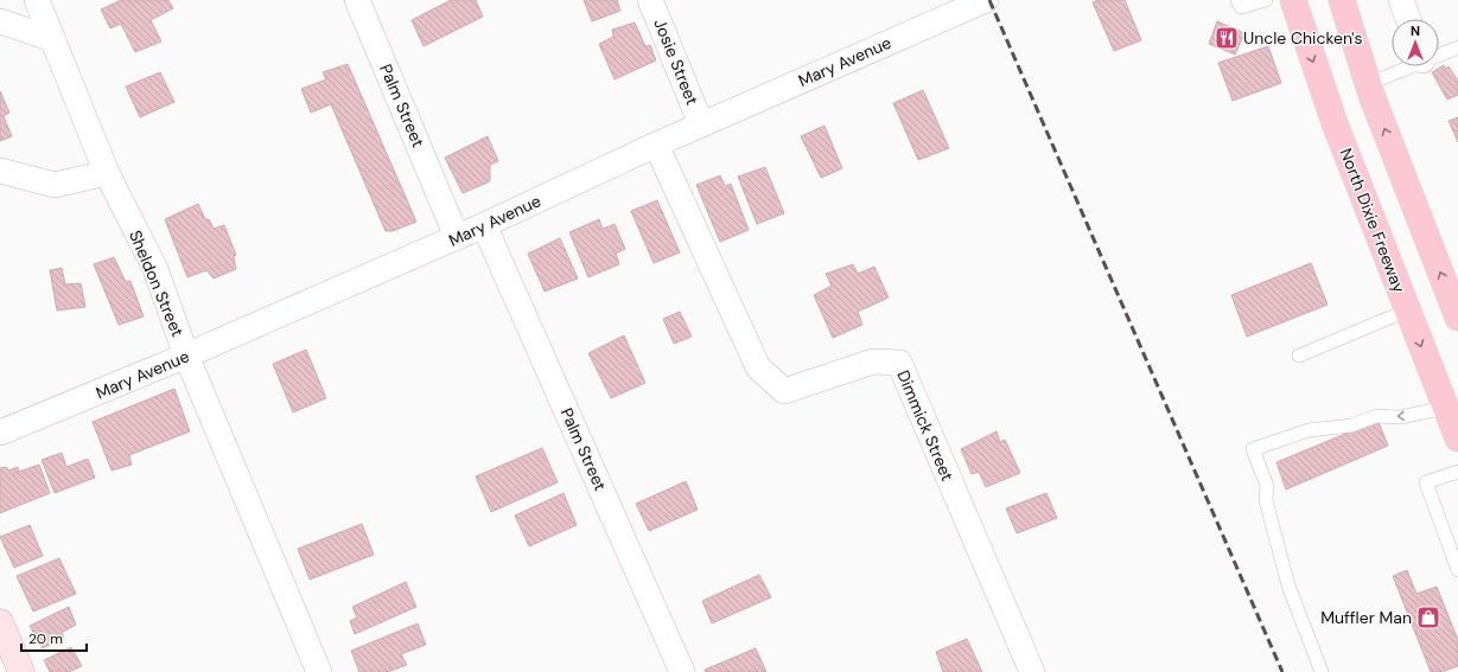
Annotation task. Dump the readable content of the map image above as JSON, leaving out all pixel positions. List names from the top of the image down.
{
  "streets": {
    "main road": ["North Dixie Freeway"],
    "street": [
      "Josie Street",
      "Mary Avenue",
      "Palm Street",
      "Sheldon Street",
      "Dimmick Street"
    ]
  },
  "crossings": [
    ["Josie Street", "Mary Avenue"],
    ["Mary Avenue", "Palm Street"],
    ["Mary Avenue", "Sheldon Street"],
    ["Mary Avenue", "Dimmick Street"]
  ],
  "places": {
    "restaurant": ["Uncle Chicken's"],
    "shop": ["Muffler Man"]
  },
  "scale_bar": "20 m",
  "north": "top"
}
